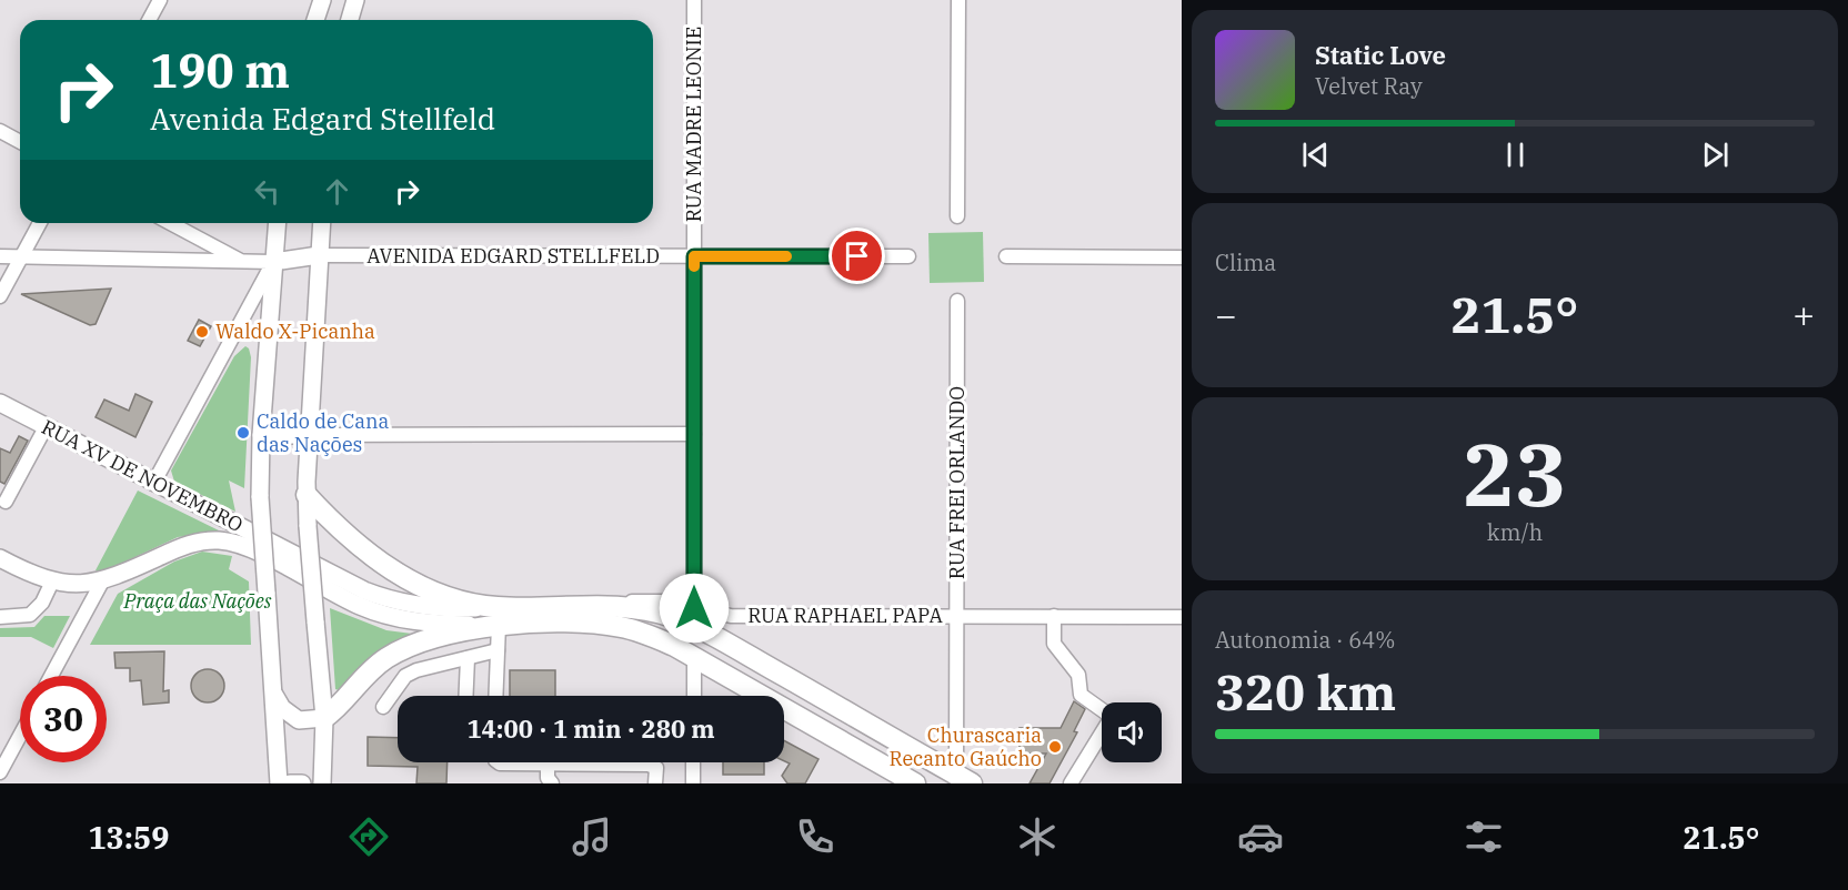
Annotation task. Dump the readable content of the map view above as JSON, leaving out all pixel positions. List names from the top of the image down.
{
  "streets": {
    "highway": ["RUA RAPHAEL PAPA"],
    "main road": ["RUA XV DE NOVEMBRO"],
    "street": ["RUA MADRE LEONIE", "AVENIDA EDGARD STELLFELD", "RUA FREI ORLANDO"]
  },
  "crossings": [
    ["RUA MADRE LEONIE", "AVENIDA EDGARD STELLFELD"],
    ["RUA MADRE LEONIE", "RUA RAPHAEL PAPA"],
    ["RUA XV DE NOVEMBRO", "RUA RAPHAEL PAPA"],
    ["RUA FREI ORLANDO", "RUA RAPHAEL PAPA"]
  ],
  "parks": ["Praça das Nações"],
  "places": ["Waldo X-Picanha", "Caldo de Cana das Nações", "Churascaria Recanto Gaúcho"],
  "page": {
    "turn": ["190 m", "Avenida Edgard Stellfeld"],
    "song": ["Static Love", "Velvet Ray"],
    "tile": [
      "Clima",
      ["23", "km/h"],
      ["Autonomia · 64%", "320 km"]
    ],
    "heat": ["−", "21.5°", "+"],
    "limit": "30",
    "trip": "14:00 · 1 min · 280 m",
    "tabs": ["13:59", "21.5°"]
  }
}
